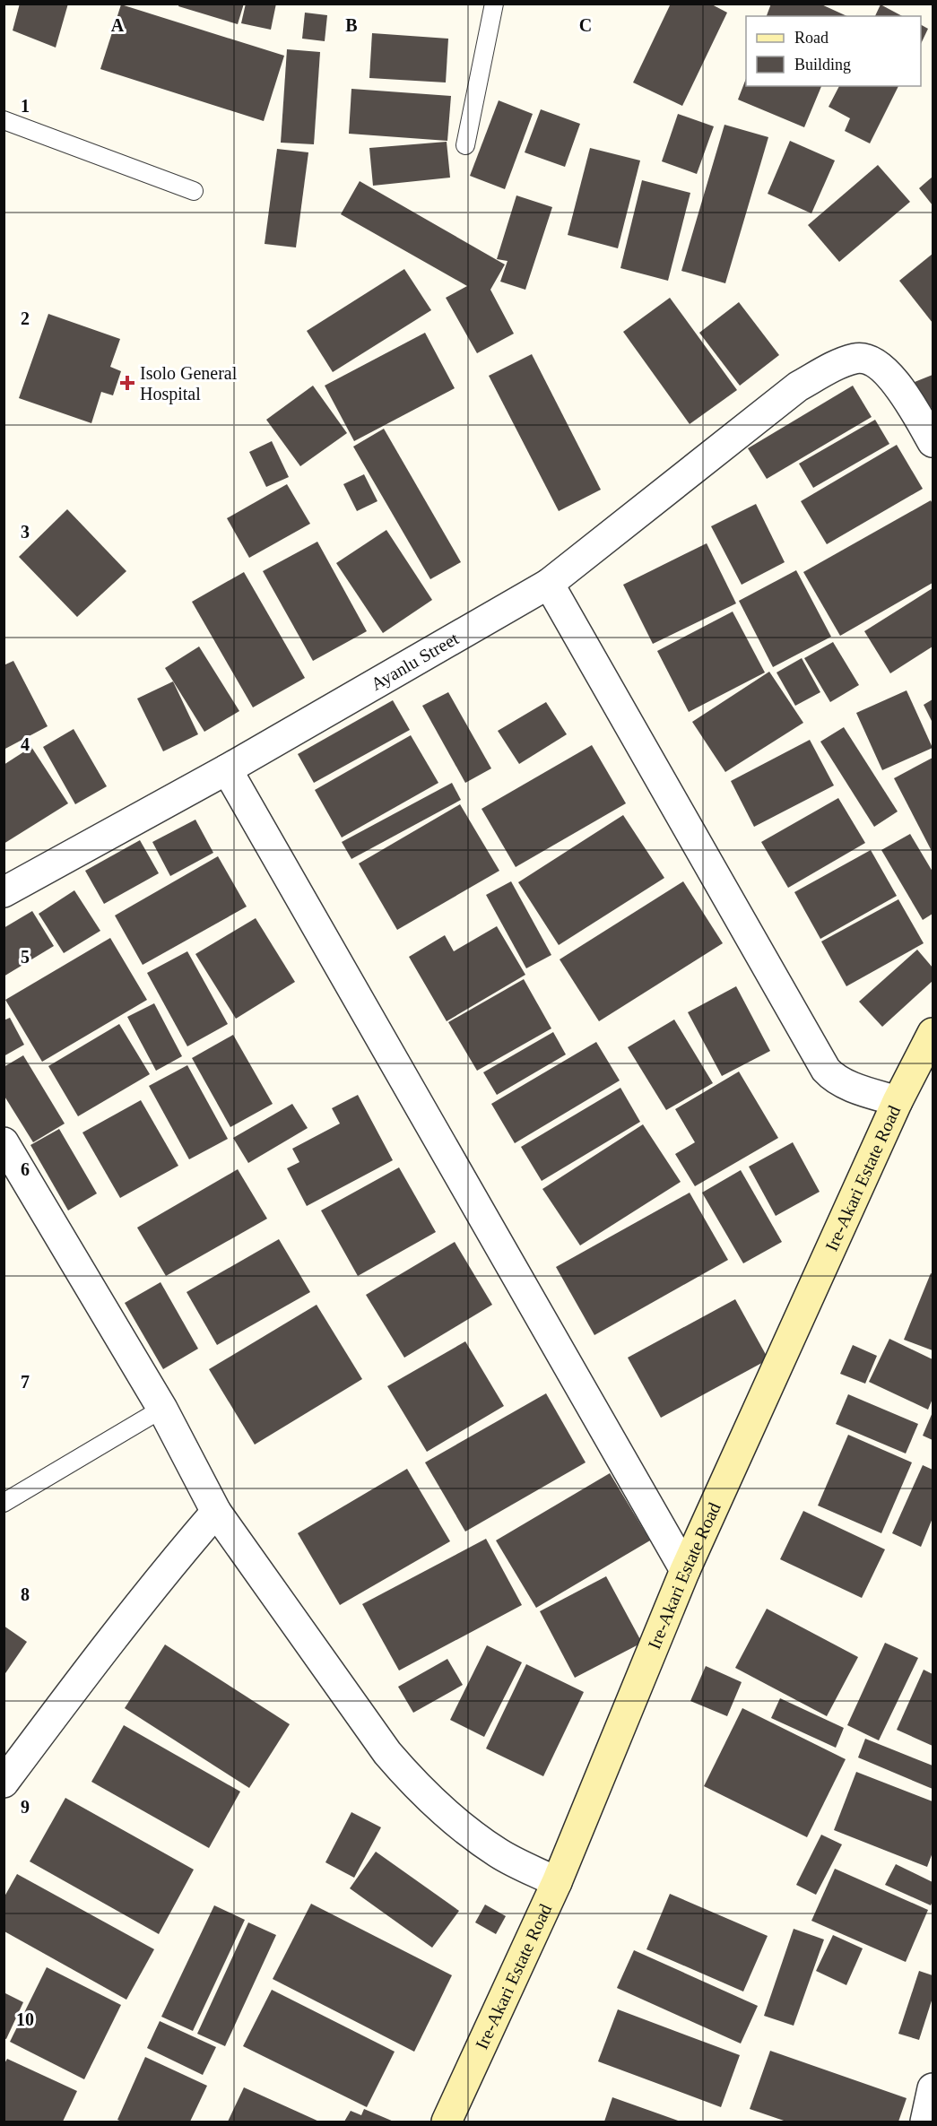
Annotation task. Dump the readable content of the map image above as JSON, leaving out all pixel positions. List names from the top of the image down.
{
  "streets": {
    "street": ["Ayanlu Street", "Ire-Akari Estate Road"]
  },
  "places": {
    "health": ["Isolo General Hospital"]
  },
  "legend": ["Road", "Building"],
  "grid": {
    "columns": ["A", "B", "C"],
    "rows": [
      "1",
      "2",
      "3",
      "4",
      "5",
      "6",
      "7",
      "8",
      "9",
      "10"
    ]
  }
}
